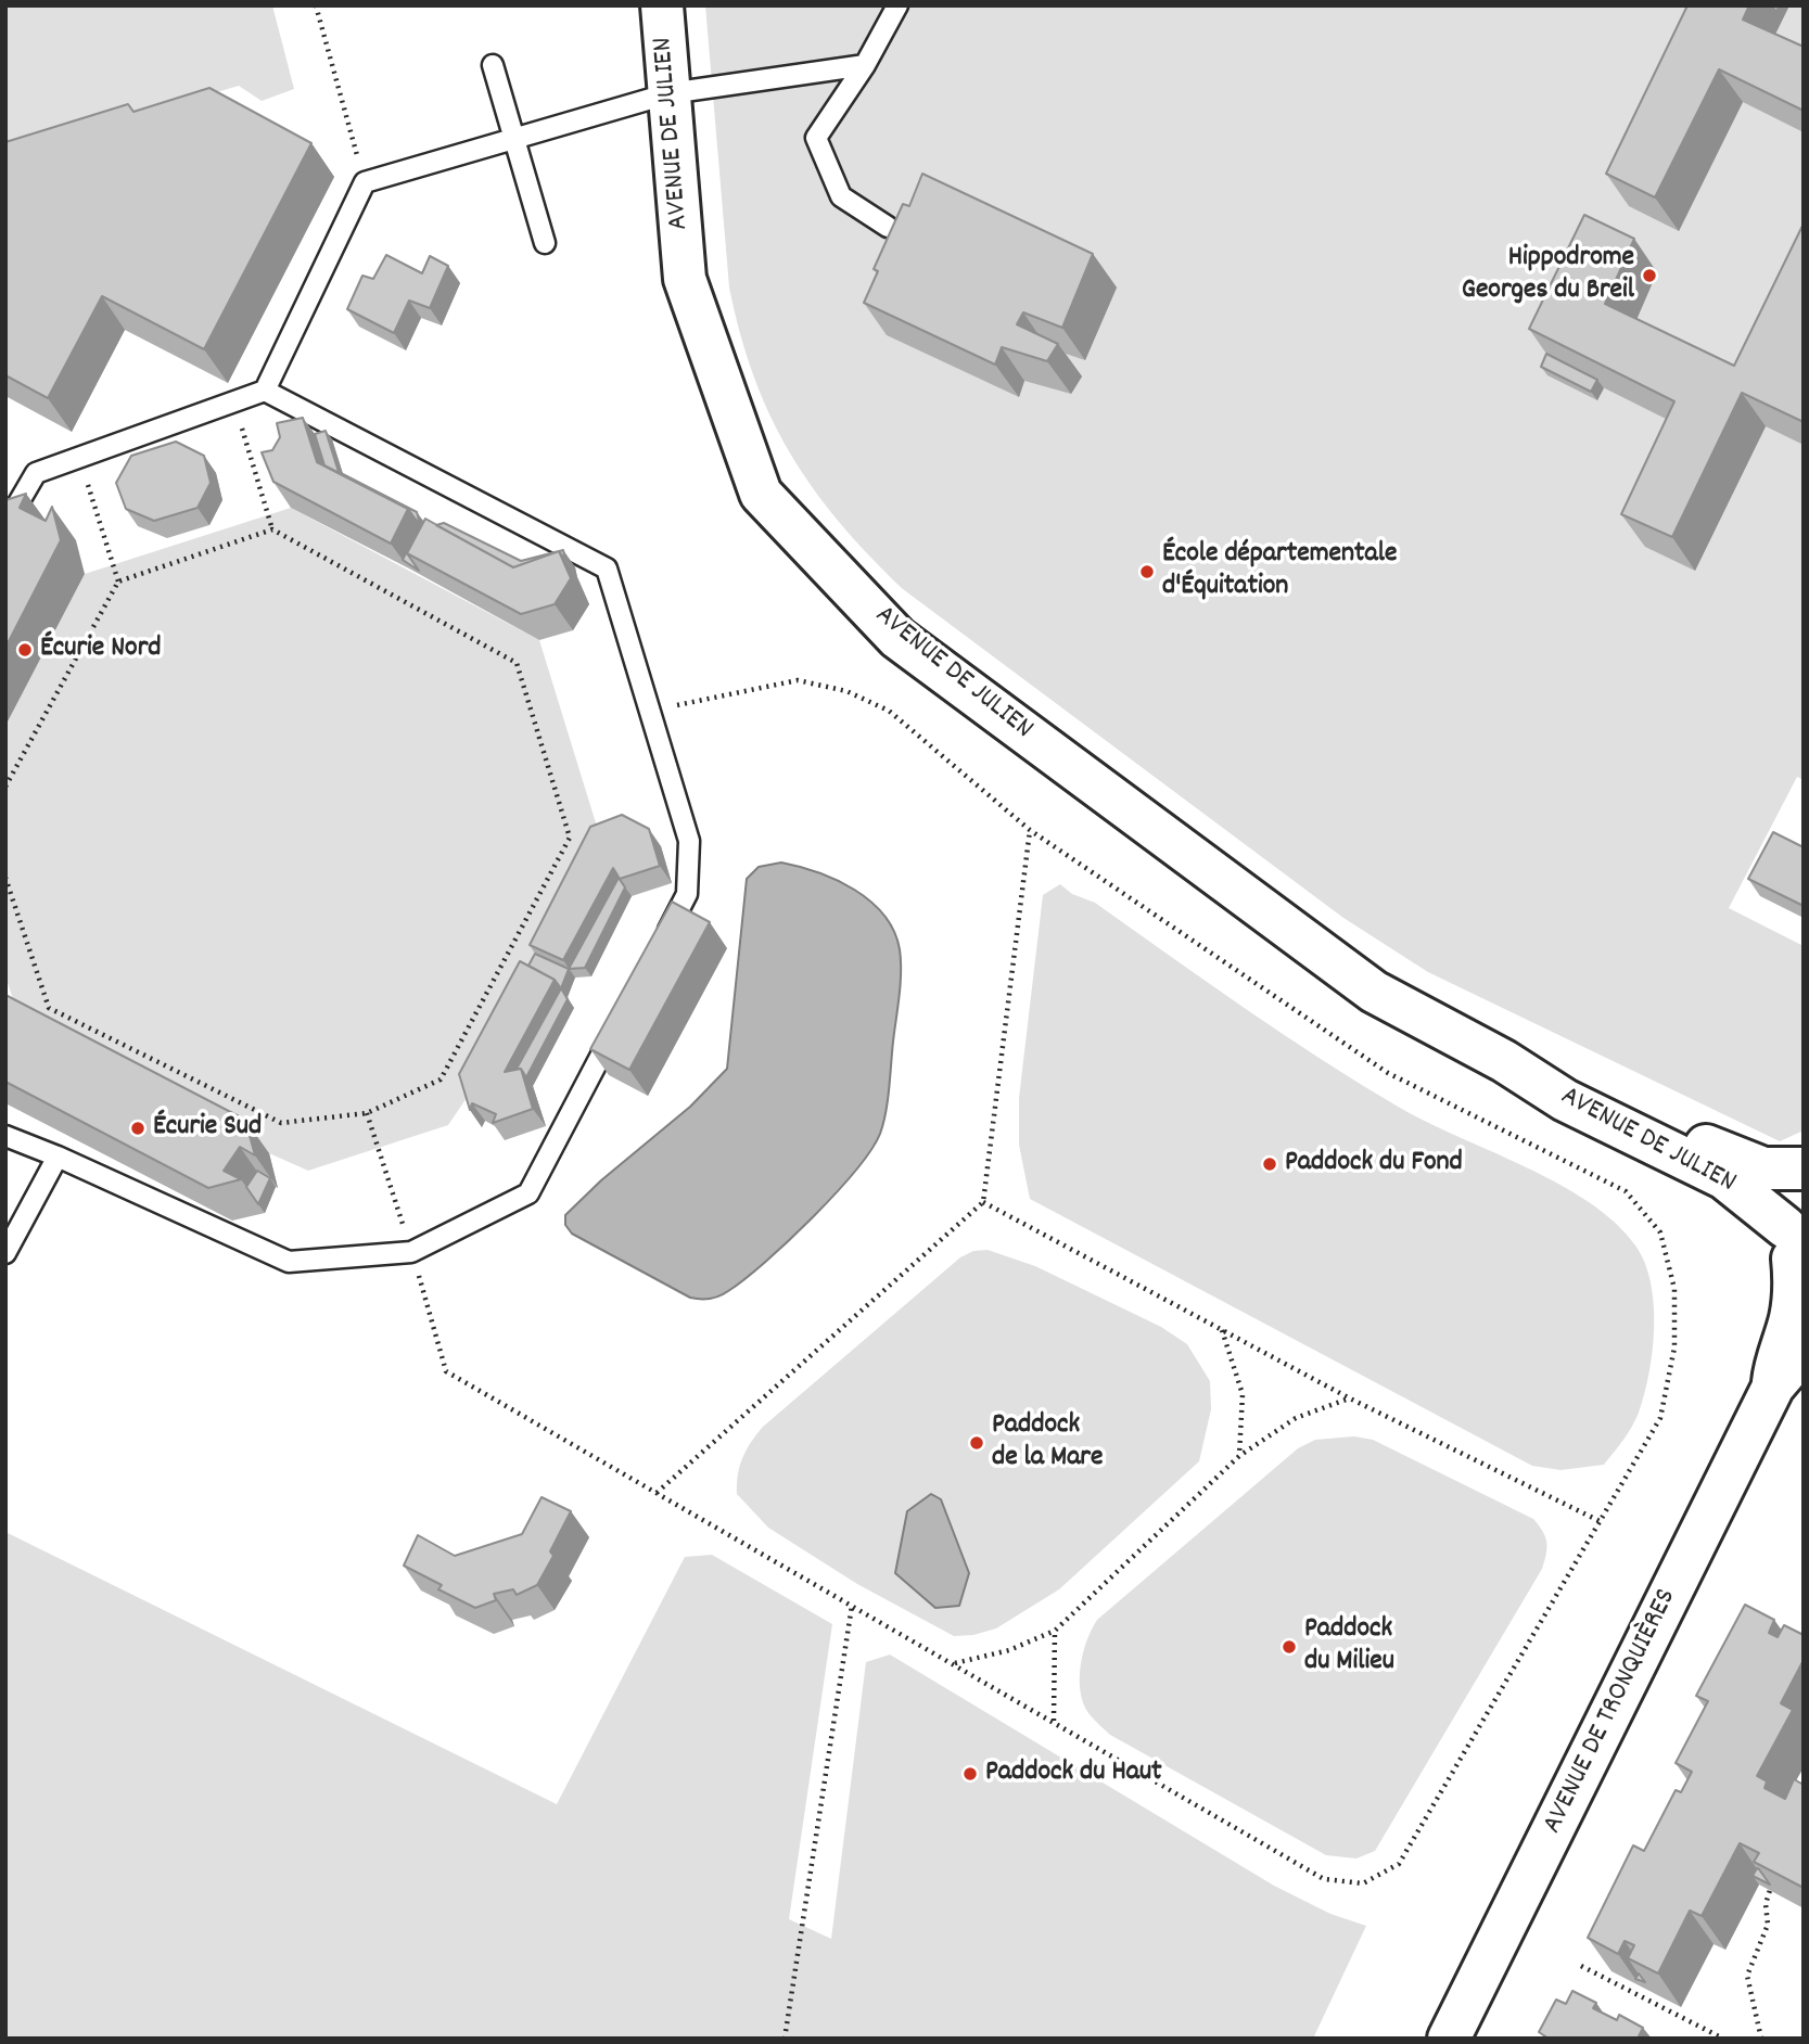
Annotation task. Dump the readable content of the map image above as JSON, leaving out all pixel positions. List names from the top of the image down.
{
  "streets": {
    "street": ["AVENUE DE JULIEN", "AVENUE DE TRONQUIÈRES"]
  },
  "crossings": [
    ["AVENUE DE JULIEN", "AVENUE DE TRONQUIÈRES"]
  ],
  "places": [
    "Hippodrome Georges du Breil",
    "École départementale d'Équitation",
    "Écurie Nord",
    "Écurie Sud",
    "Paddock du Fond",
    "Paddock de la Mare",
    "Paddock du Milieu",
    "Paddock du Haut"
  ]
}
